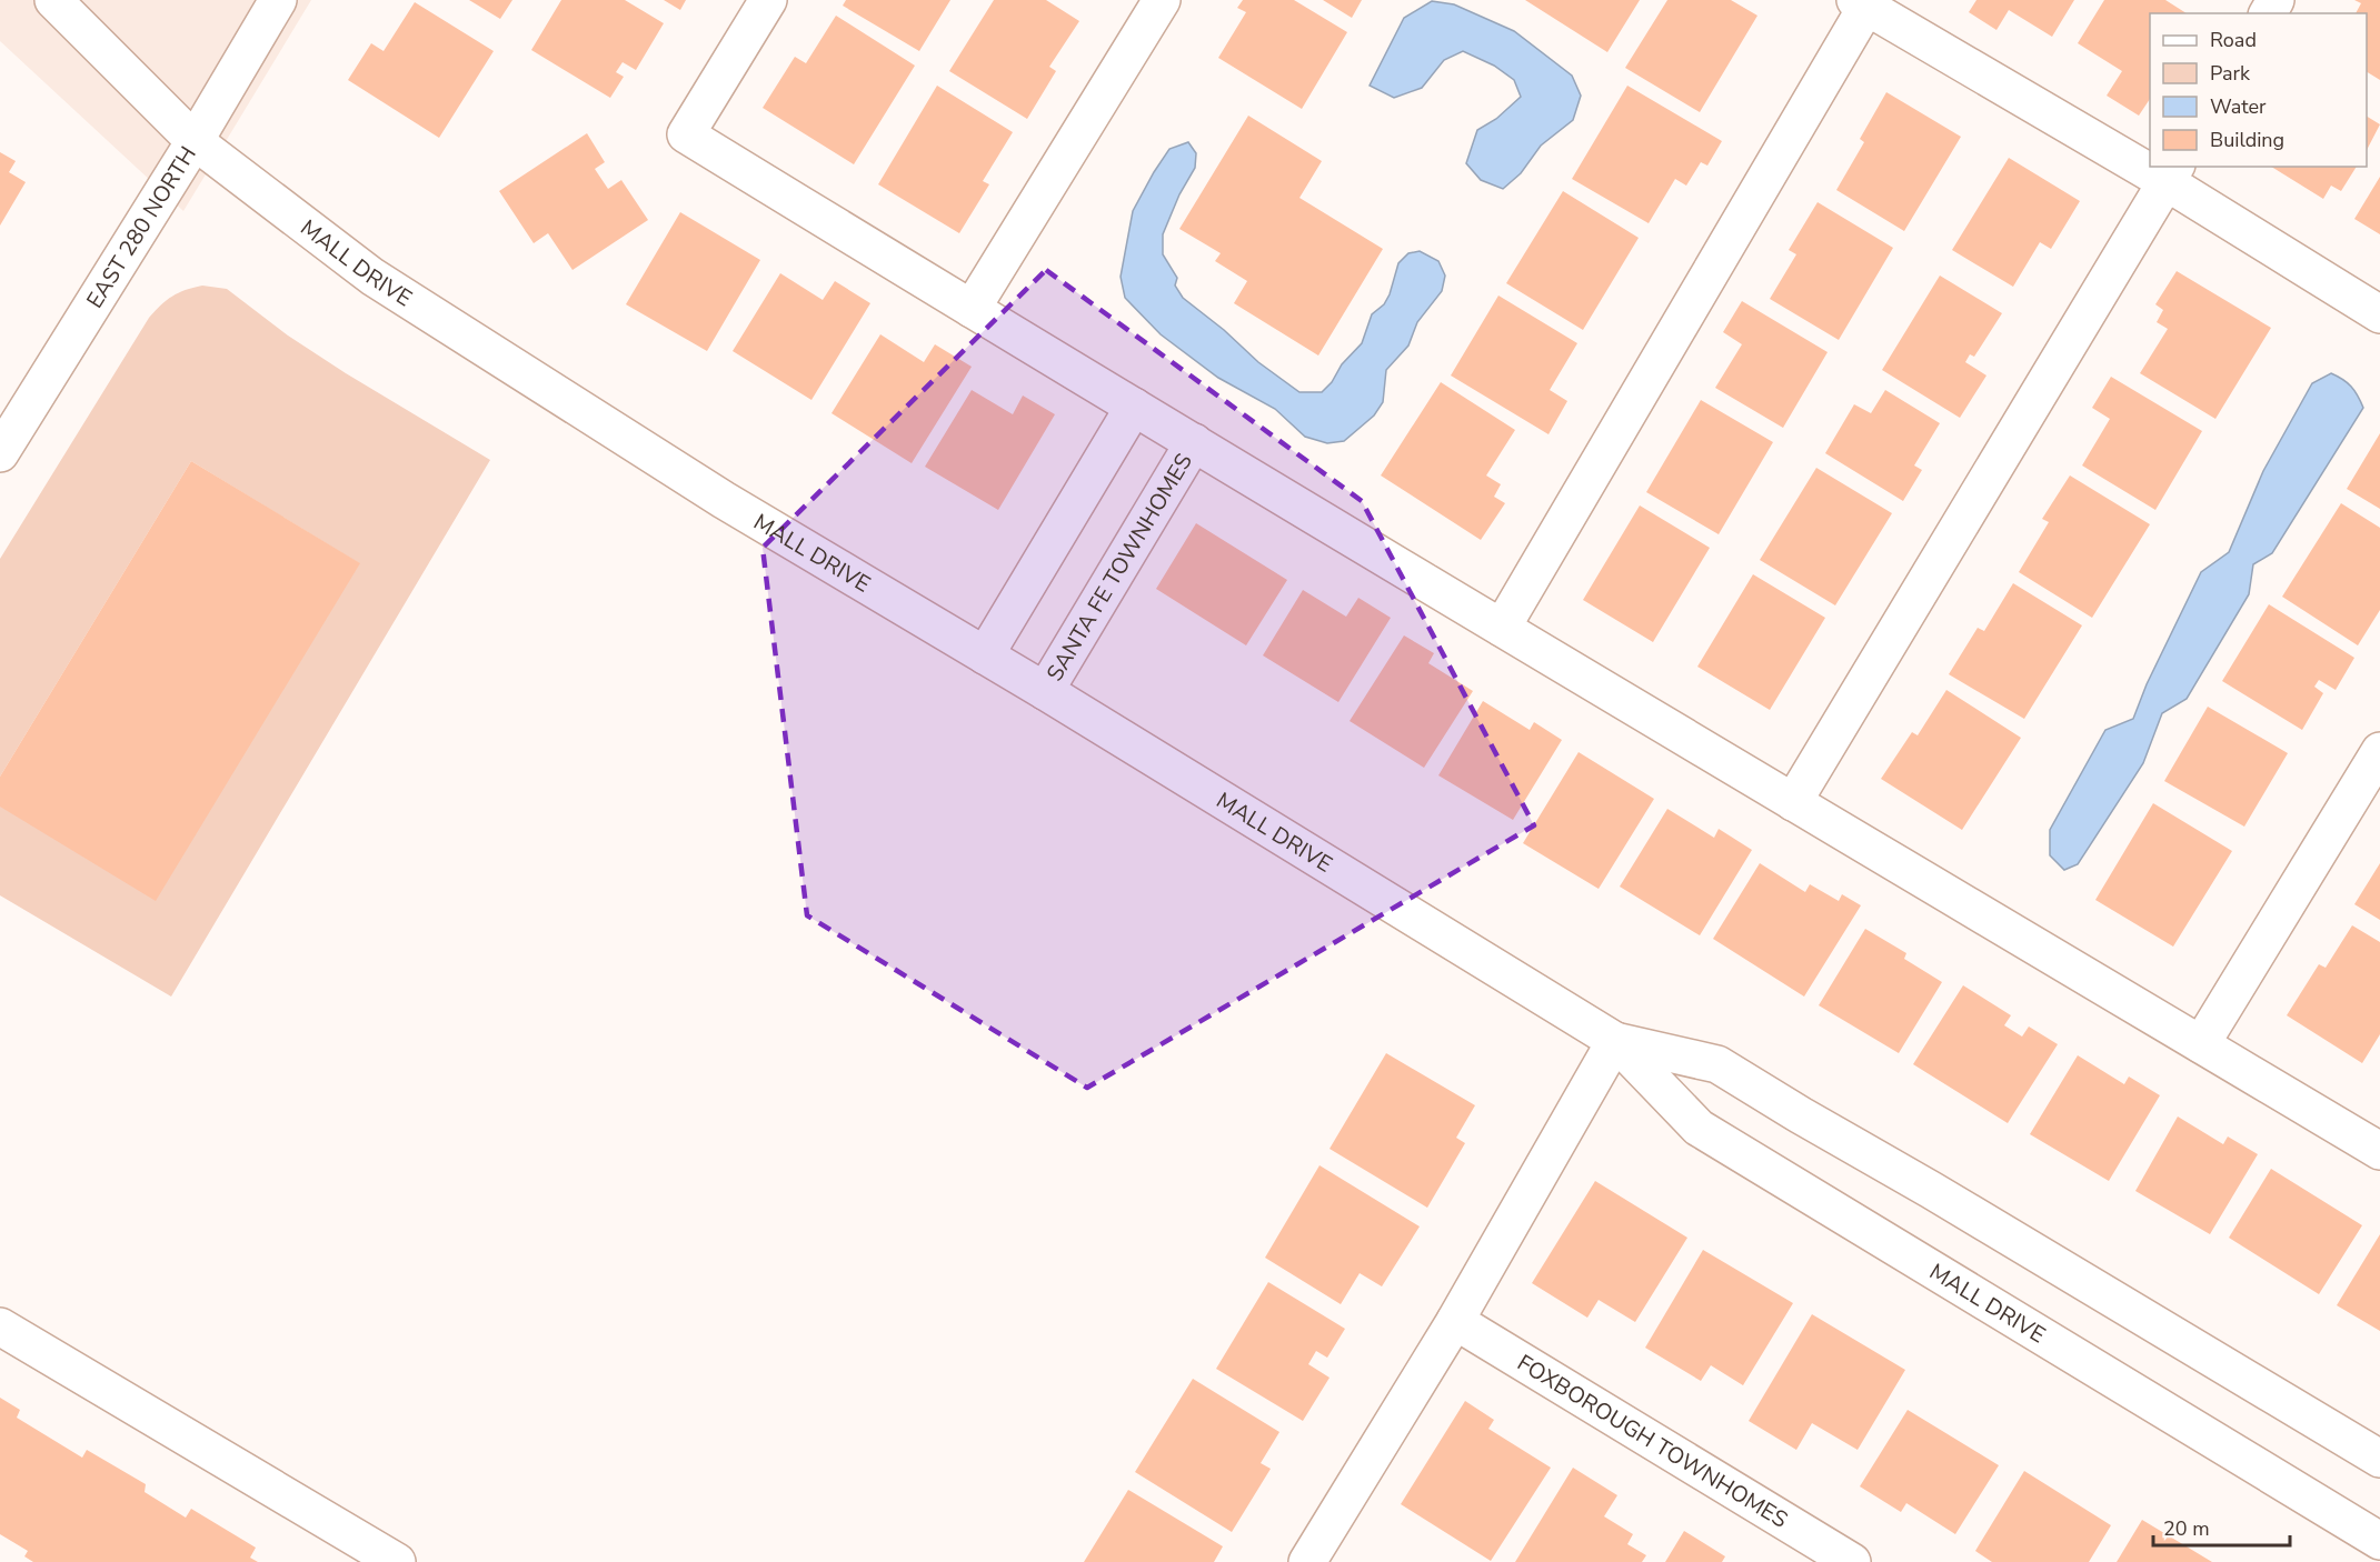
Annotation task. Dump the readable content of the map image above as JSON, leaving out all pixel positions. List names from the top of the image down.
{
  "streets": {
    "street": [
      "EAST 280 NORTH",
      "MALL DRIVE",
      "SANTA FE TOWNHOMES",
      "FOXBOROUGH TOWNHOMES"
    ]
  },
  "crossings": [
    ["EAST 280 NORTH", "MALL DRIVE"],
    ["MALL DRIVE", "SANTA FE TOWNHOMES"]
  ],
  "legend": [
    "Road",
    "Park",
    "Water",
    "Building"
  ],
  "scale_bar": "20 m"
}
